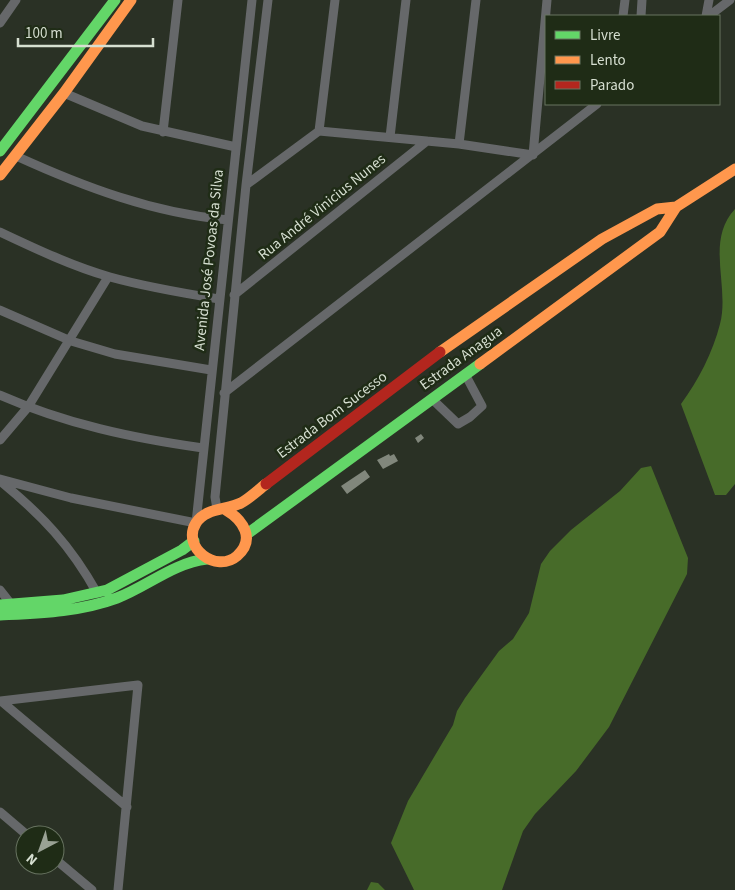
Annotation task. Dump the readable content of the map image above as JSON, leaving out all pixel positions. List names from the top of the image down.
{
  "streets": {
    "main road": ["Estrada Anagua", "Estrada Bom Sucesso"],
    "street": ["Rua André Vinicius Nunes", "Avenida José Povoas da Silva"]
  },
  "crossings": [
    ["Rua André Vinicius Nunes", "Avenida José Povoas da Silva"],
    ["Avenida José Povoas da Silva", "Estrada Anagua"],
    ["Avenida José Povoas da Silva", "Estrada Bom Sucesso"],
    ["Estrada Anagua", "Estrada Bom Sucesso"]
  ],
  "legend": ["Livre", "Lento", "Parado"],
  "scale_bar": "100 m",
  "north": "bottom left"
}
